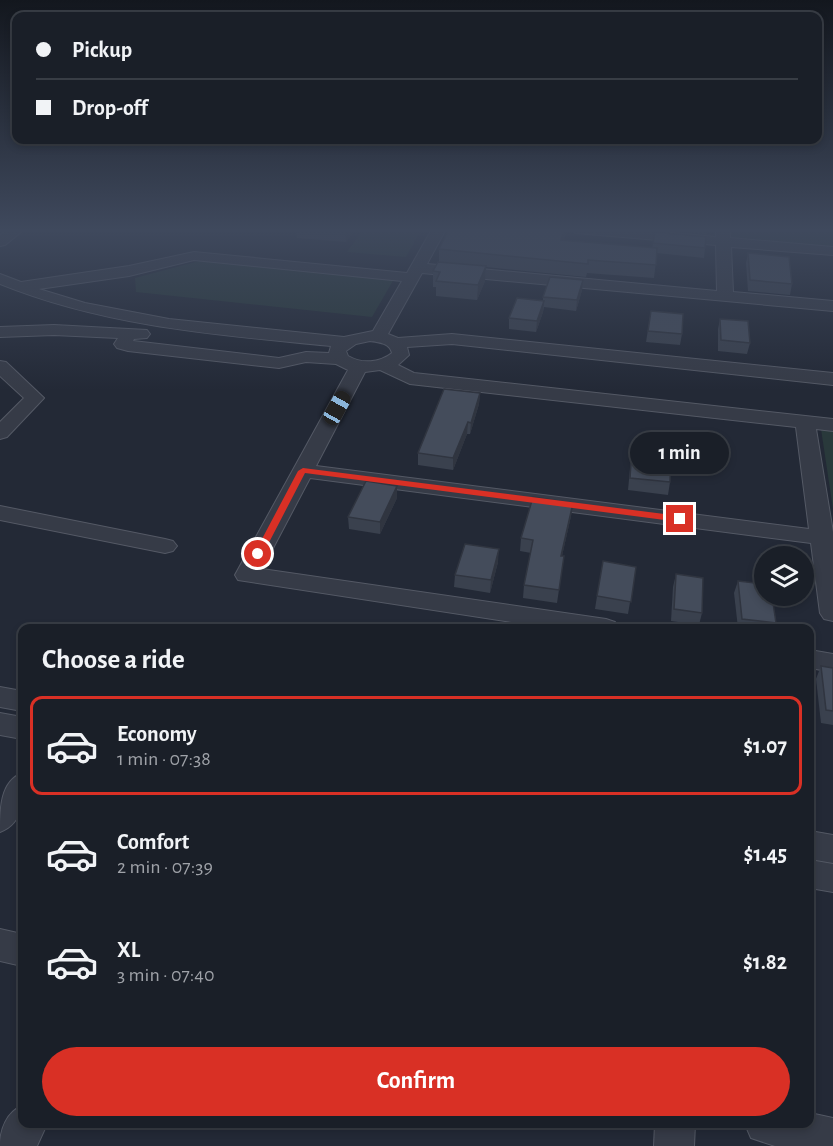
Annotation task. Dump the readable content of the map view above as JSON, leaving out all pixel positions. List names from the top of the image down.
{
  "page": {
    "banner": ["Pickup", "Drop-off"],
    "bubble": "1 min",
    "heading": "Choose a ride",
    "list": [
      {
        "name": "Economy",
        "note": "1 min · 07:38",
        "value": "$1.07"
      },
      {
        "name": "Comfort",
        "note": "2 min · 07:39",
        "value": "$1.45"
      },
      {
        "name": "XL",
        "note": "3 min · 07:40",
        "value": "$1.82"
      }
    ],
    "buttons": "Confirm"
  }
}
